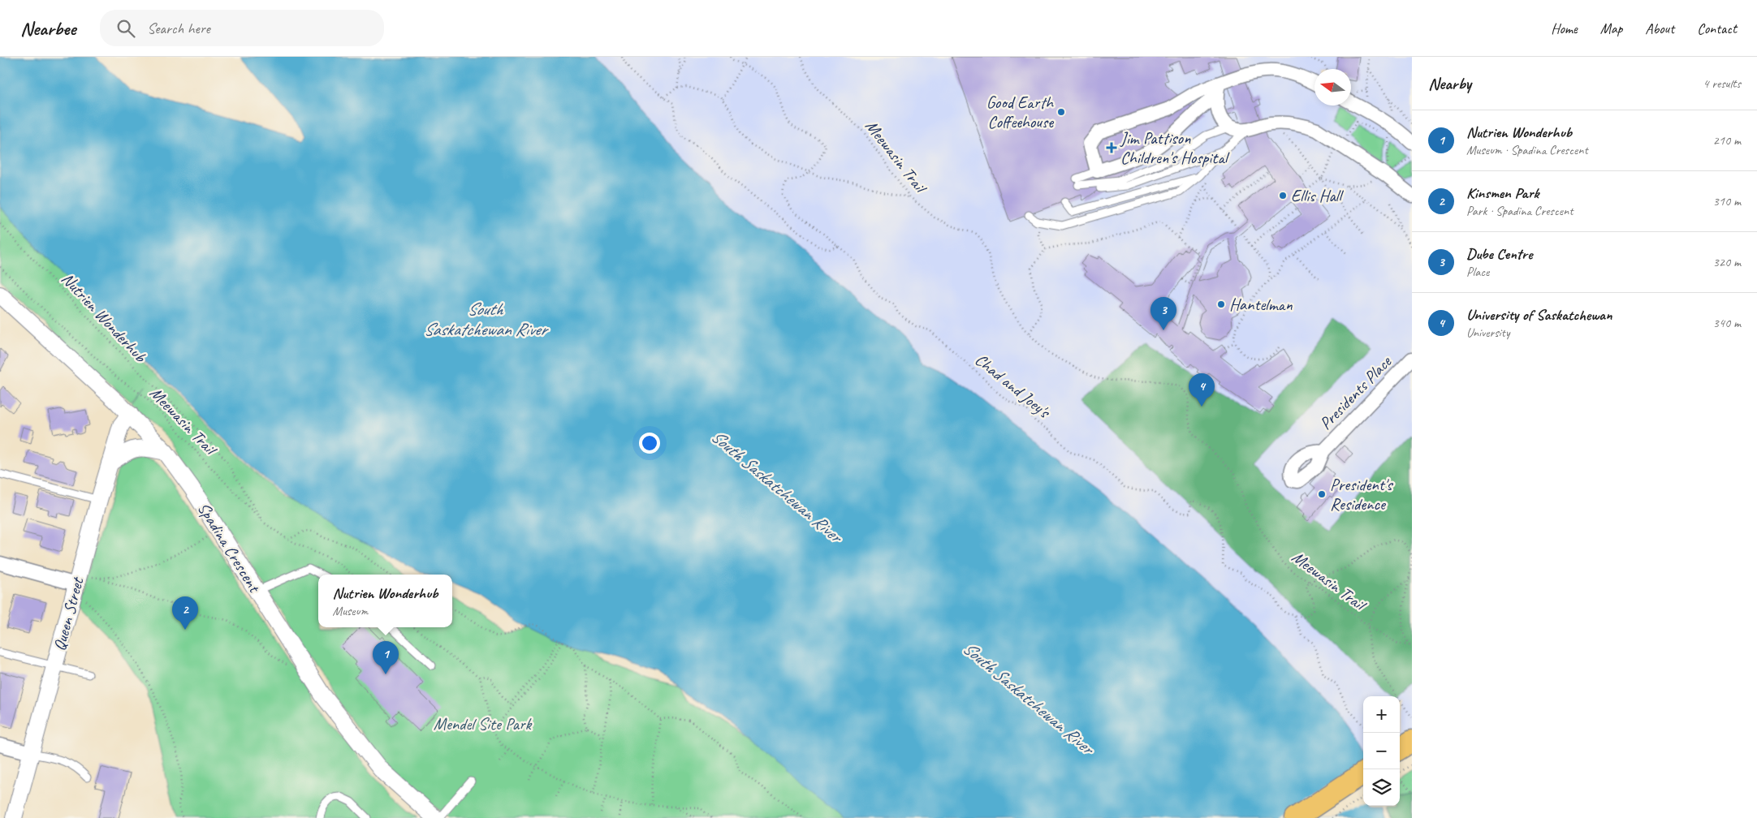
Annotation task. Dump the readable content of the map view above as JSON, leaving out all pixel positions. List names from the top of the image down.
{
  "streets": {
    "street": ["Presidents Place", "Spadina Crescent", "Queen Street"],
    "path": ["Meewasin Trail", "Nutrien Wonderhub", "Chad and Joey's"]
  },
  "crossings": [
    ["Meewasin Trail", "Nutrien Wonderhub"],
    ["Spadina Crescent", "Queen Street"]
  ],
  "water": ["South Saskatchewan River"],
  "parks": ["Mendel Site Park"],
  "places": {
    "other": [
      "Good Earth Coffeehouse",
      "Ellis Hall",
      "Hantelman",
      "President's Residence"
    ],
    "health": ["Jim Pattison Children's Hospital"]
  },
  "north": "left",
  "page": {
    "header": "Nearbee",
    "search": "Search here",
    "nav": [
      "Home",
      "Map",
      "About",
      "Contact"
    ],
    "heading": ["Nearby", "4 results"],
    "list": [
      {
        "mark": "1",
        "name": "Nutrien Wonderhub",
        "note": "Museum · Spadina Crescent",
        "value": "210 m"
      },
      {
        "mark": "2",
        "name": "Kinsmen Park",
        "note": "Park · Spadina Crescent",
        "value": "310 m"
      },
      {
        "mark": "3",
        "name": "Dube Centre",
        "note": "Place",
        "value": "320 m"
      },
      {
        "mark": "4",
        "name": "University of Saskatchewan",
        "note": "University",
        "value": "340 m"
      }
    ],
    "pins": [
      "3",
      "4",
      "2",
      "1"
    ],
    "popup": ["Nutrien Wonderhub", "Museum"],
    "map_buttons": ["+", "−"]
  }
}
